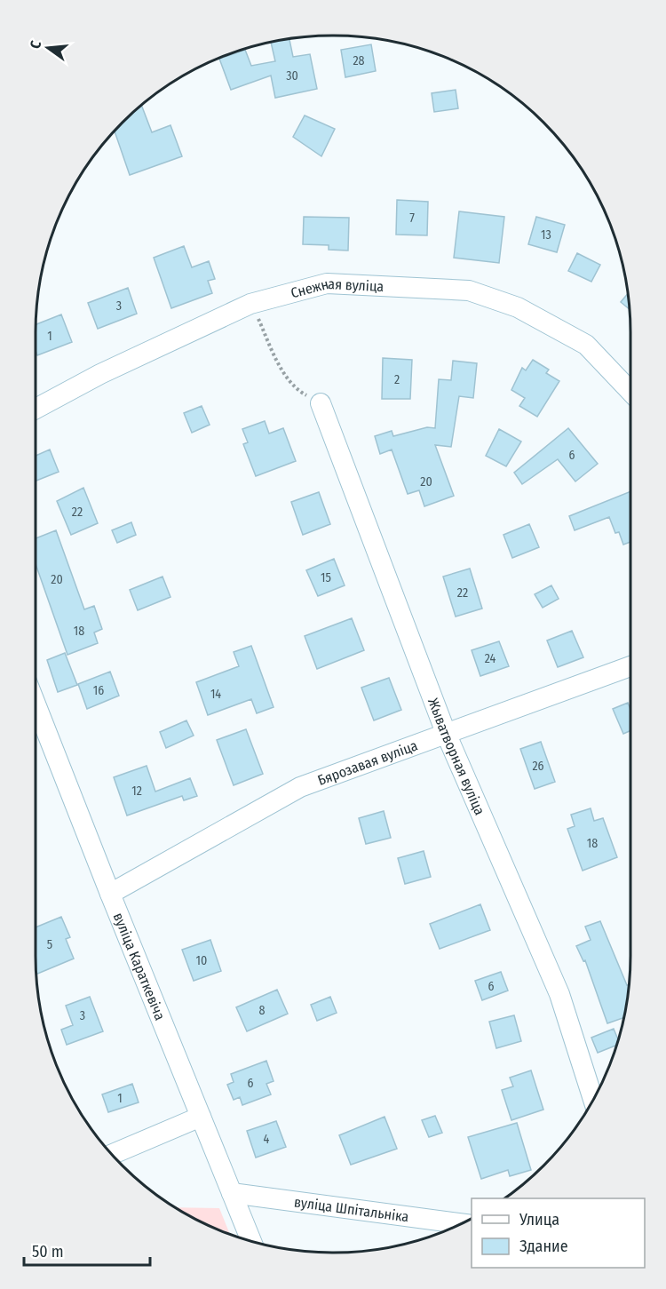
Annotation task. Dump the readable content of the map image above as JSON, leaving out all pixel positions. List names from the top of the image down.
{
  "streets": {
    "street": [
      "Снежная вуліца",
      "Жыватворная вуліца",
      "Бярозавая вуліца",
      "вуліца Караткевіча",
      "вуліца Шпітальніка"
    ]
  },
  "crossings": [
    ["Жыватворная вуліца", "Бярозавая вуліца"],
    ["Бярозавая вуліца", "вуліца Караткевіча"],
    ["вуліца Караткевіча", "вуліца Шпітальніка"]
  ],
  "house_numbers": [
    "28",
    "30",
    "7",
    "13",
    "3",
    "1",
    "2",
    "6",
    "20",
    "22",
    "15",
    "20",
    "22",
    "18",
    "24",
    "16",
    "14",
    "26",
    "12",
    "18",
    "5",
    "10",
    "6",
    "8",
    "3",
    "6",
    "1",
    "4"
  ],
  "legend": ["Улица", "Здание"],
  "scale_bar": "50 m",
  "north": "left"
}
